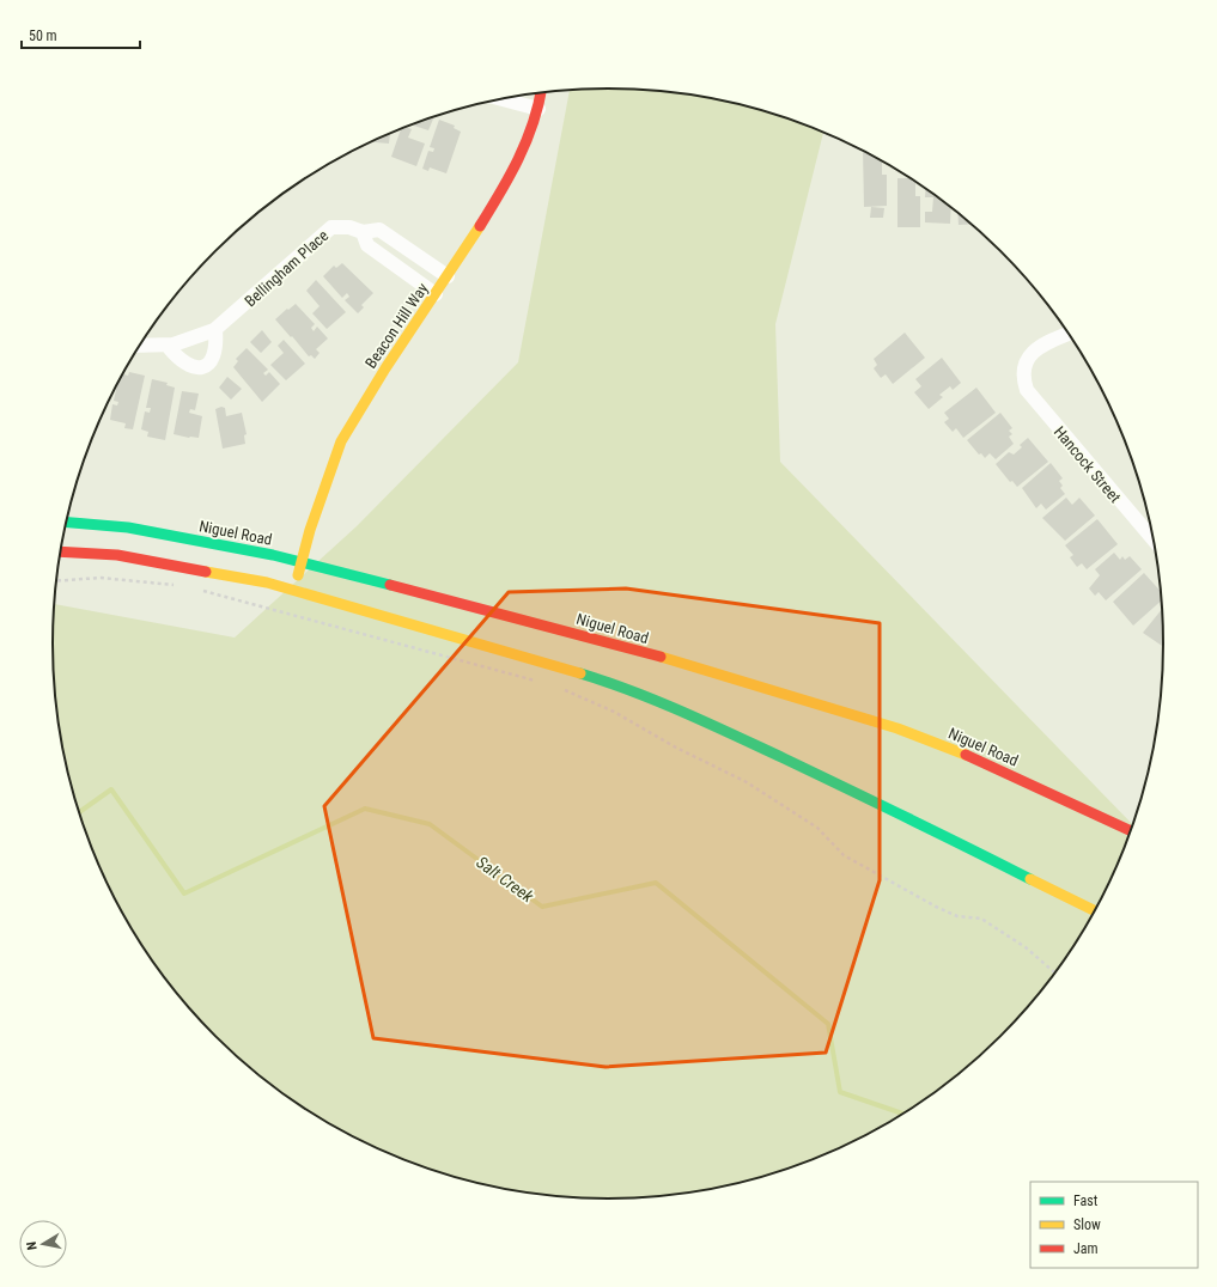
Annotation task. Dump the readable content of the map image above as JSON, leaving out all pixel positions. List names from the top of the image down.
{
  "streets": {
    "main road": ["Beacon Hill Way", "Niguel Road"],
    "street": ["Bellingham Place", "Hancock Street"]
  },
  "crossings": [
    ["Bellingham Place", "Beacon Hill Way"],
    ["Beacon Hill Way", "Niguel Road"]
  ],
  "water": ["Salt Creek"],
  "legend": ["Fast", "Slow", "Jam"],
  "scale_bar": "50 m",
  "north": "left"
}
